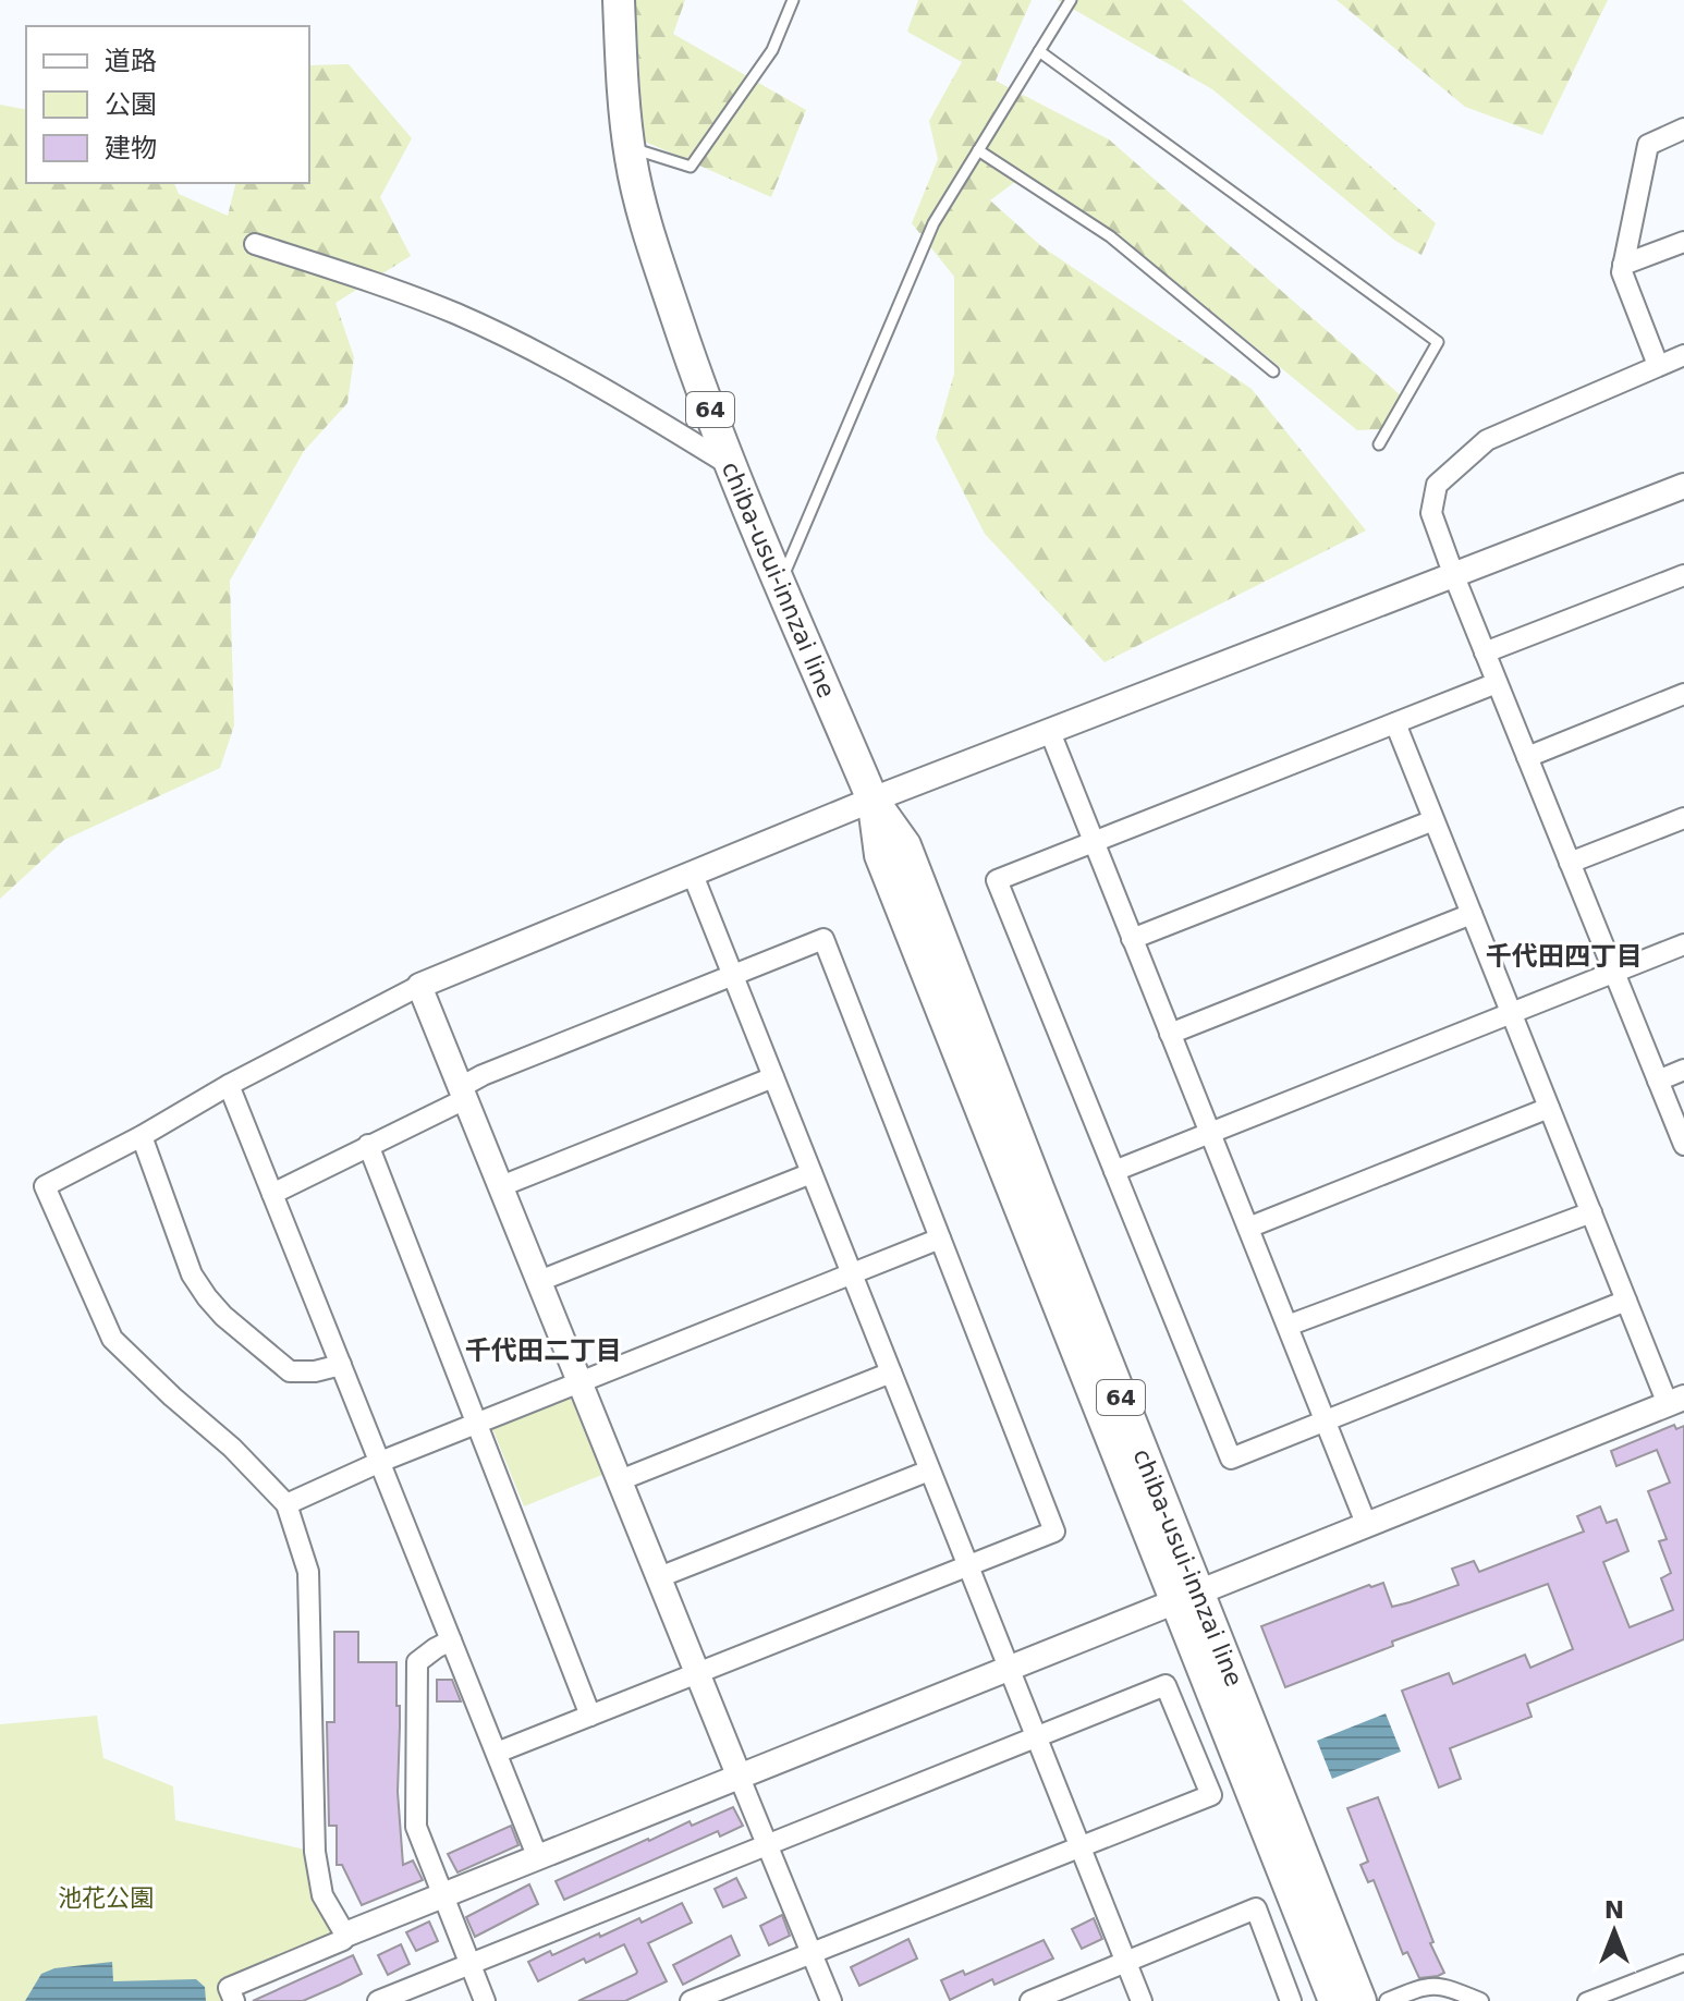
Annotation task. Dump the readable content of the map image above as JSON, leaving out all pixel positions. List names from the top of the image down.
{
  "streets": {
    "main road": ["64", "chiba-usui-innzai line"]
  },
  "districts": ["千代田四丁目", "千代田二丁目"],
  "parks": ["池花公園"],
  "legend": ["道路", "公園", "建物"],
  "north": "top"
}
